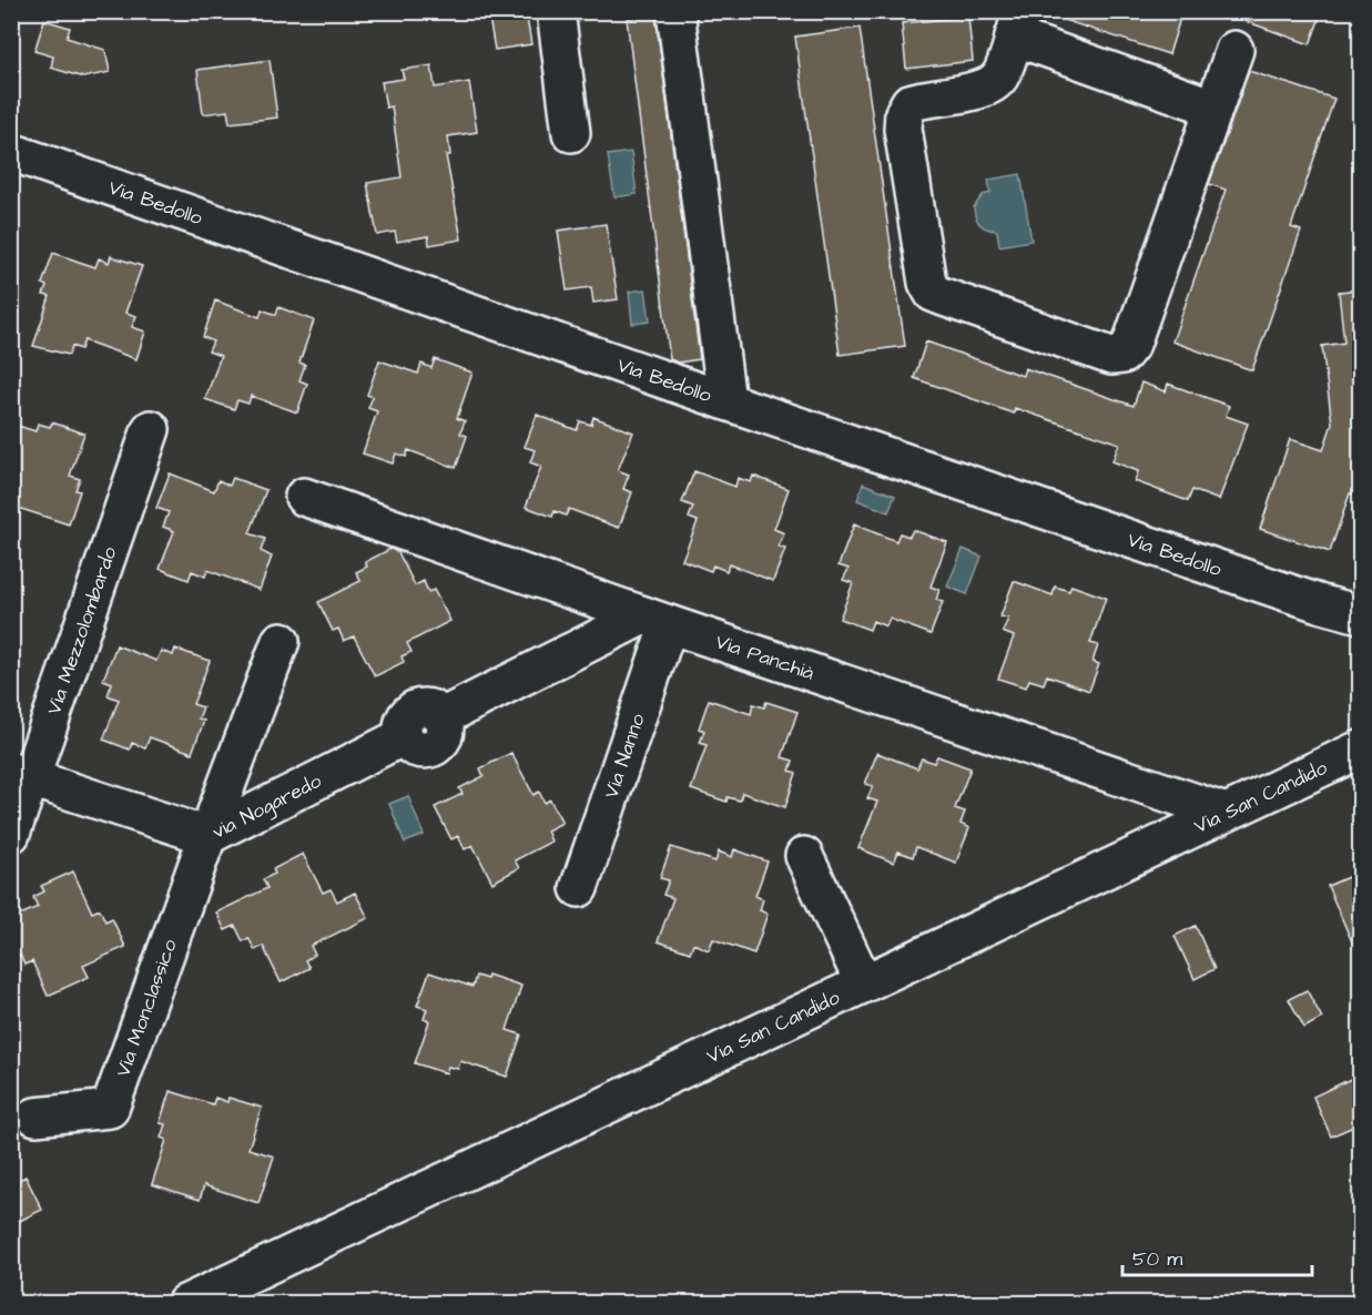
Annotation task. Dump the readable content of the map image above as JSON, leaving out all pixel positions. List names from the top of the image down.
{
  "streets": {
    "street": [
      "Via Bedollo",
      "Via Mezzolombardo",
      "Via Panchià",
      "Via Nanno",
      "Via San Candido",
      "via Nogaredo",
      "Via Monclassico"
    ]
  },
  "crossings": [
    ["Via Mezzolombardo", "via Nogaredo"],
    ["Via Panchià", "Via Nanno"],
    ["Via Panchià", "Via San Candido"],
    ["Via Panchià", "via Nogaredo"],
    ["Via Nanno", "via Nogaredo"],
    ["via Nogaredo", "Via Monclassico"]
  ],
  "scale_bar": "50 m"
}
